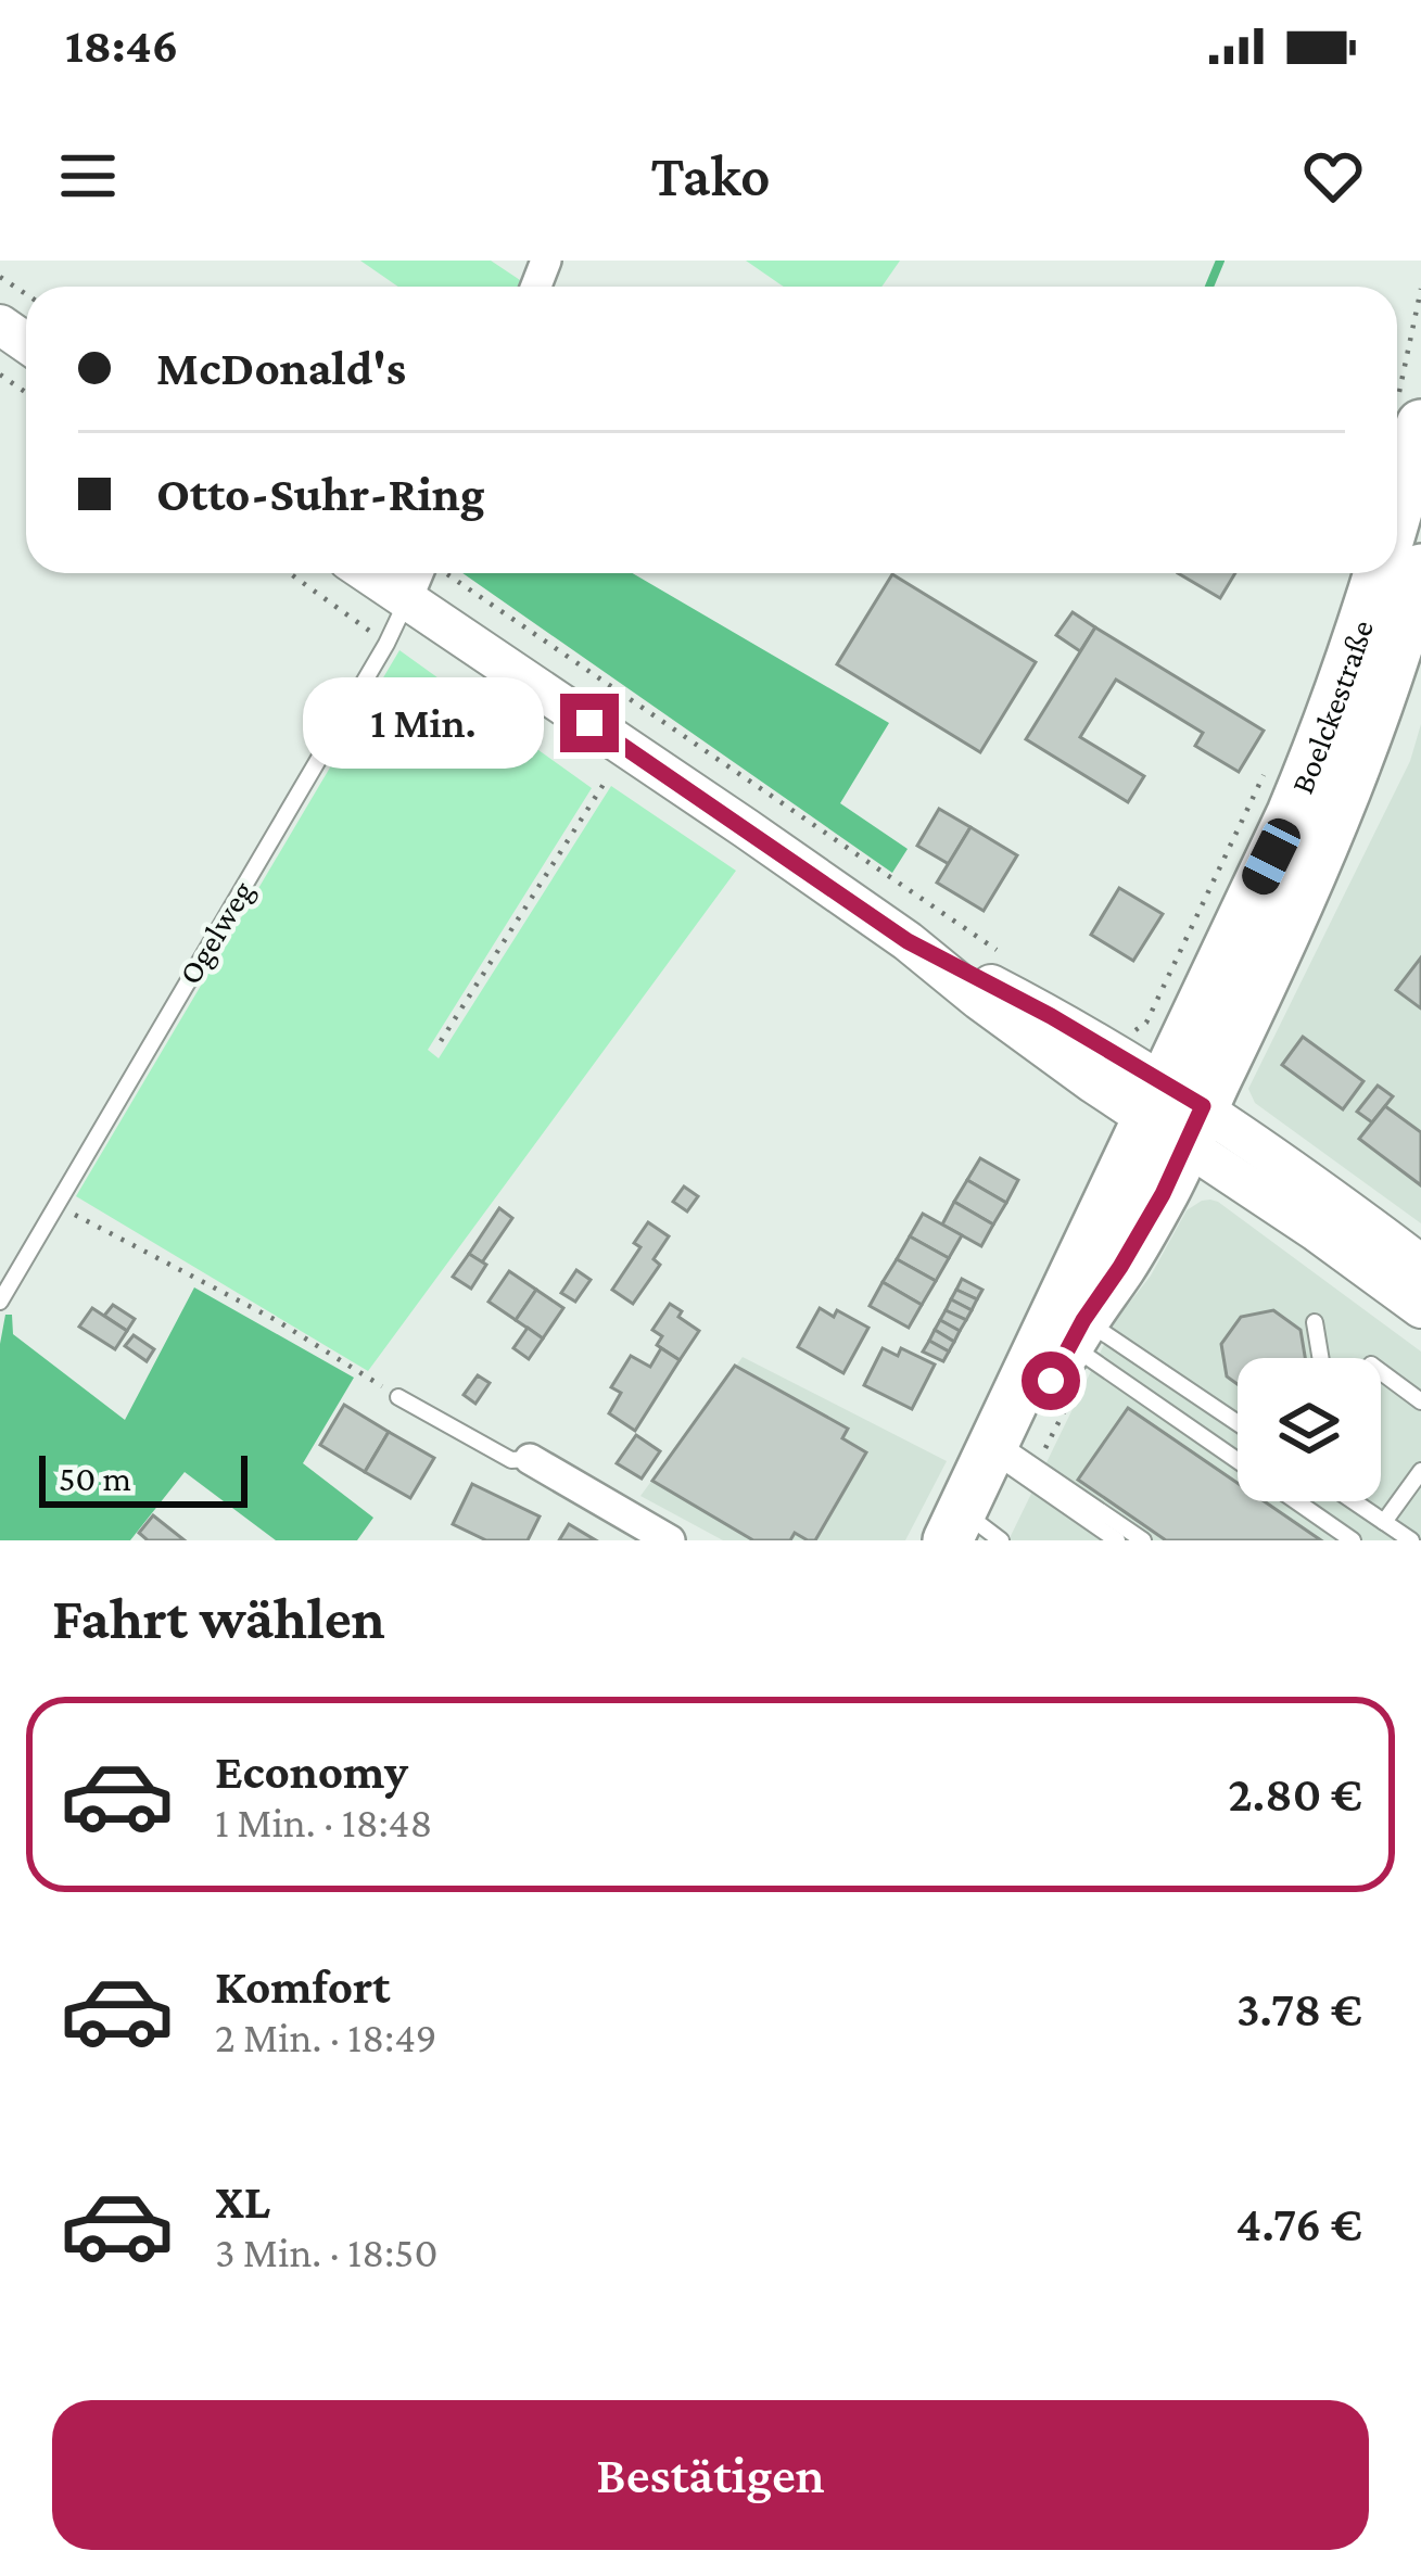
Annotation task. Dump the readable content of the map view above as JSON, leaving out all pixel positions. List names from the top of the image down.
{
  "streets": {
    "main road": ["Boelckestraße"],
    "street": ["Ogelweg"]
  },
  "scale_bar": "50 m",
  "page": {
    "status": "18:46",
    "header": "Tako",
    "banner": ["McDonald's", "Otto-Suhr-Ring"],
    "bubble": "1 Min.",
    "scale": "50 m",
    "heading": "Fahrt wählen",
    "list": [
      {
        "name": "Economy",
        "note": "1 Min. · 18:48",
        "value": "2.80 €"
      },
      {
        "name": "Komfort",
        "note": "2 Min. · 18:49",
        "value": "3.78 €"
      },
      {
        "name": "XL",
        "note": "3 Min. · 18:50",
        "value": "4.76 €"
      }
    ],
    "buttons": "Bestätigen"
  }
}
